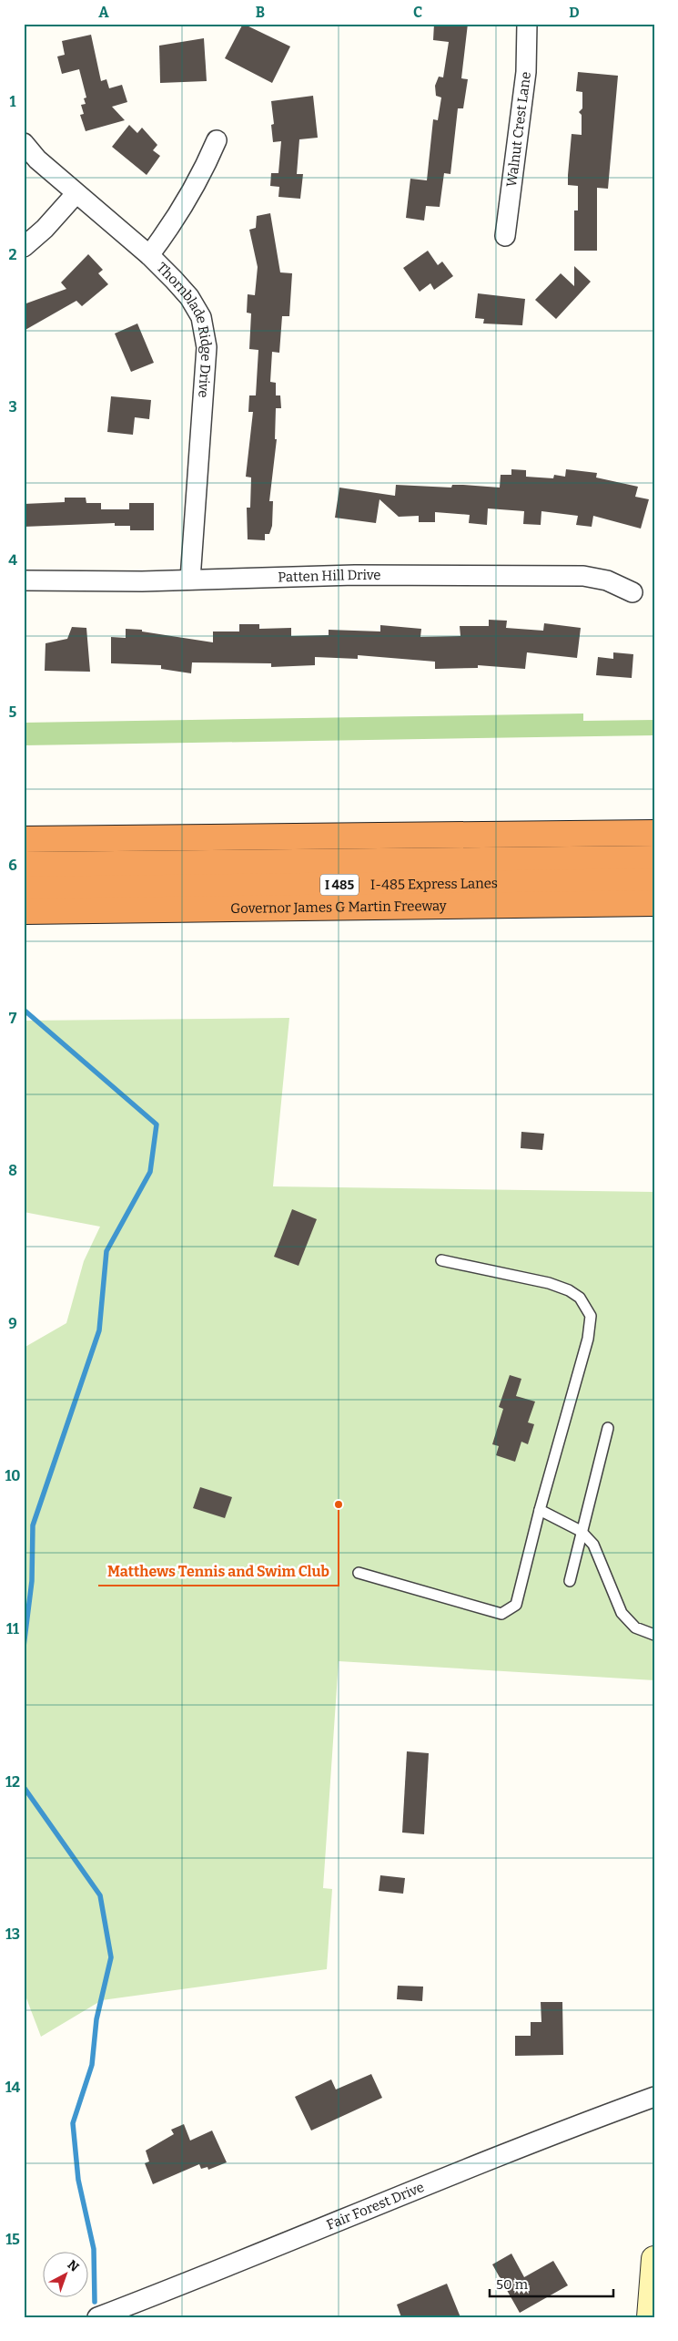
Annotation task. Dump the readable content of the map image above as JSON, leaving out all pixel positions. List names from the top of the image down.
{
  "streets": {
    "highway": ["I-485 Express Lanes", "I 485", "Governor James G Martin Freeway"],
    "street": [
      "Walnut Crest Lane",
      "Thornblade Ridge Drive",
      "Patten Hill Drive",
      "Fair Forest Drive"
    ]
  },
  "crossings": [
    ["Thornblade Ridge Drive", "Patten Hill Drive"]
  ],
  "places": ["Matthews Tennis and Swim Club"],
  "scale_bar": "50 m",
  "north": "top right",
  "grid": {
    "columns": [
      "A",
      "B",
      "C",
      "D"
    ],
    "rows": [
      "1",
      "2",
      "3",
      "4",
      "5",
      "6",
      "7",
      "8",
      "9",
      "10",
      "11",
      "12",
      "13",
      "14",
      "15"
    ]
  }
}
